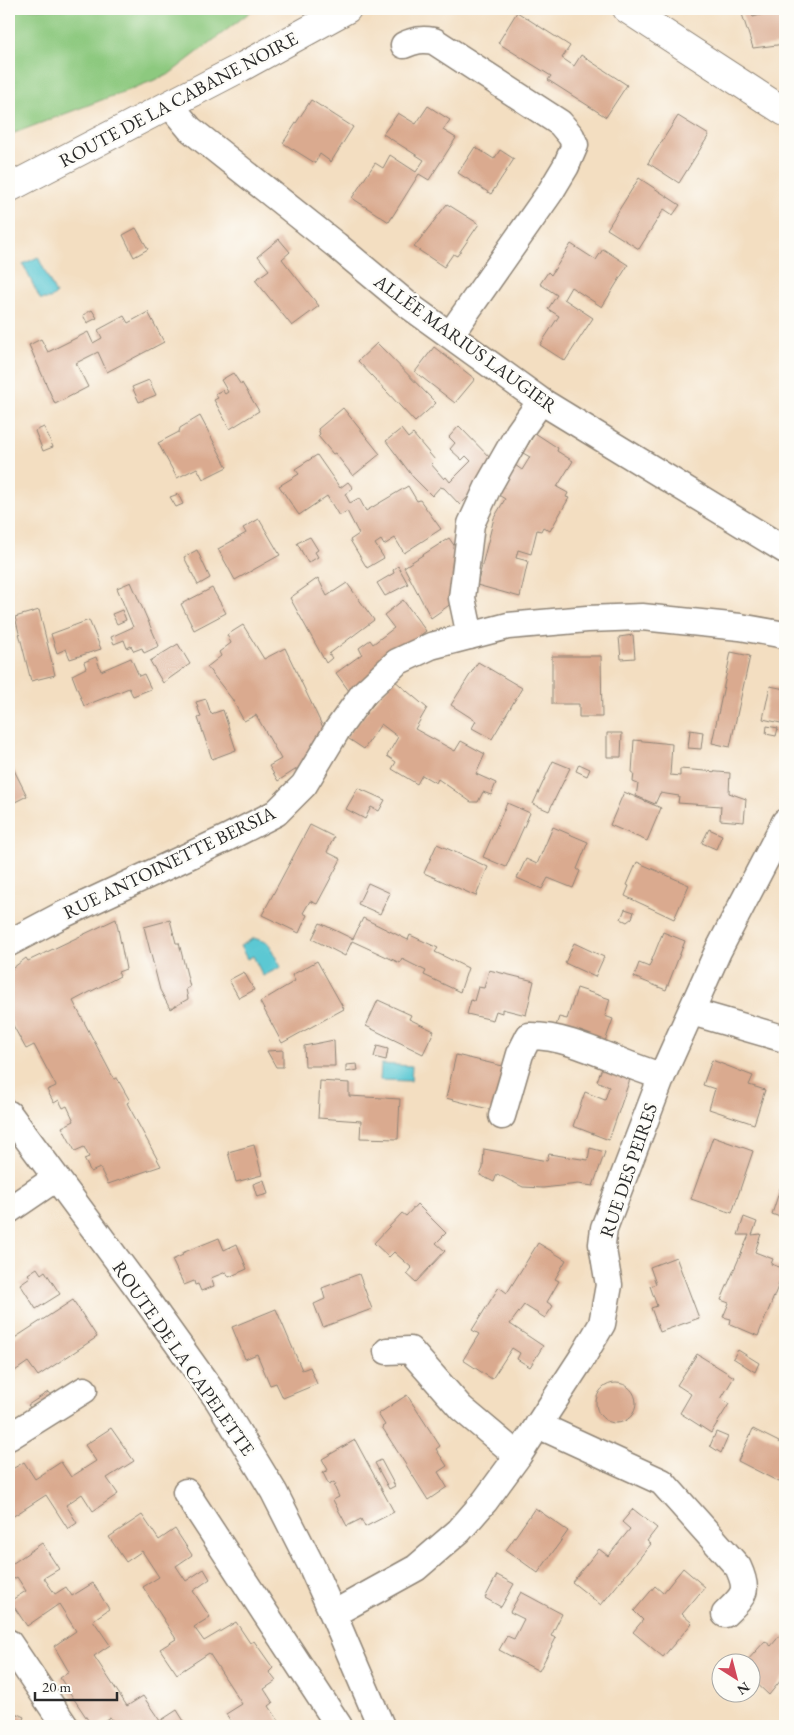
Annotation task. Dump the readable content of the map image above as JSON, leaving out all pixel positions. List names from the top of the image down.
{
  "streets": {
    "street": [
      "ROUTE DE LA CABANE NOIRE",
      "ALLÉE MARIUS LAUGIER",
      "RUE ANTOINETTE BERSIA",
      "RUE DES PEIRES",
      "ROUTE DE LA CAPELETTE"
    ]
  },
  "crossings": [
    ["ROUTE DE LA CABANE NOIRE", "ALLÉE MARIUS LAUGIER"],
    ["RUE DES PEIRES", "ROUTE DE LA CAPELETTE"]
  ],
  "scale_bar": "20 m",
  "north": "bottom right"
}
